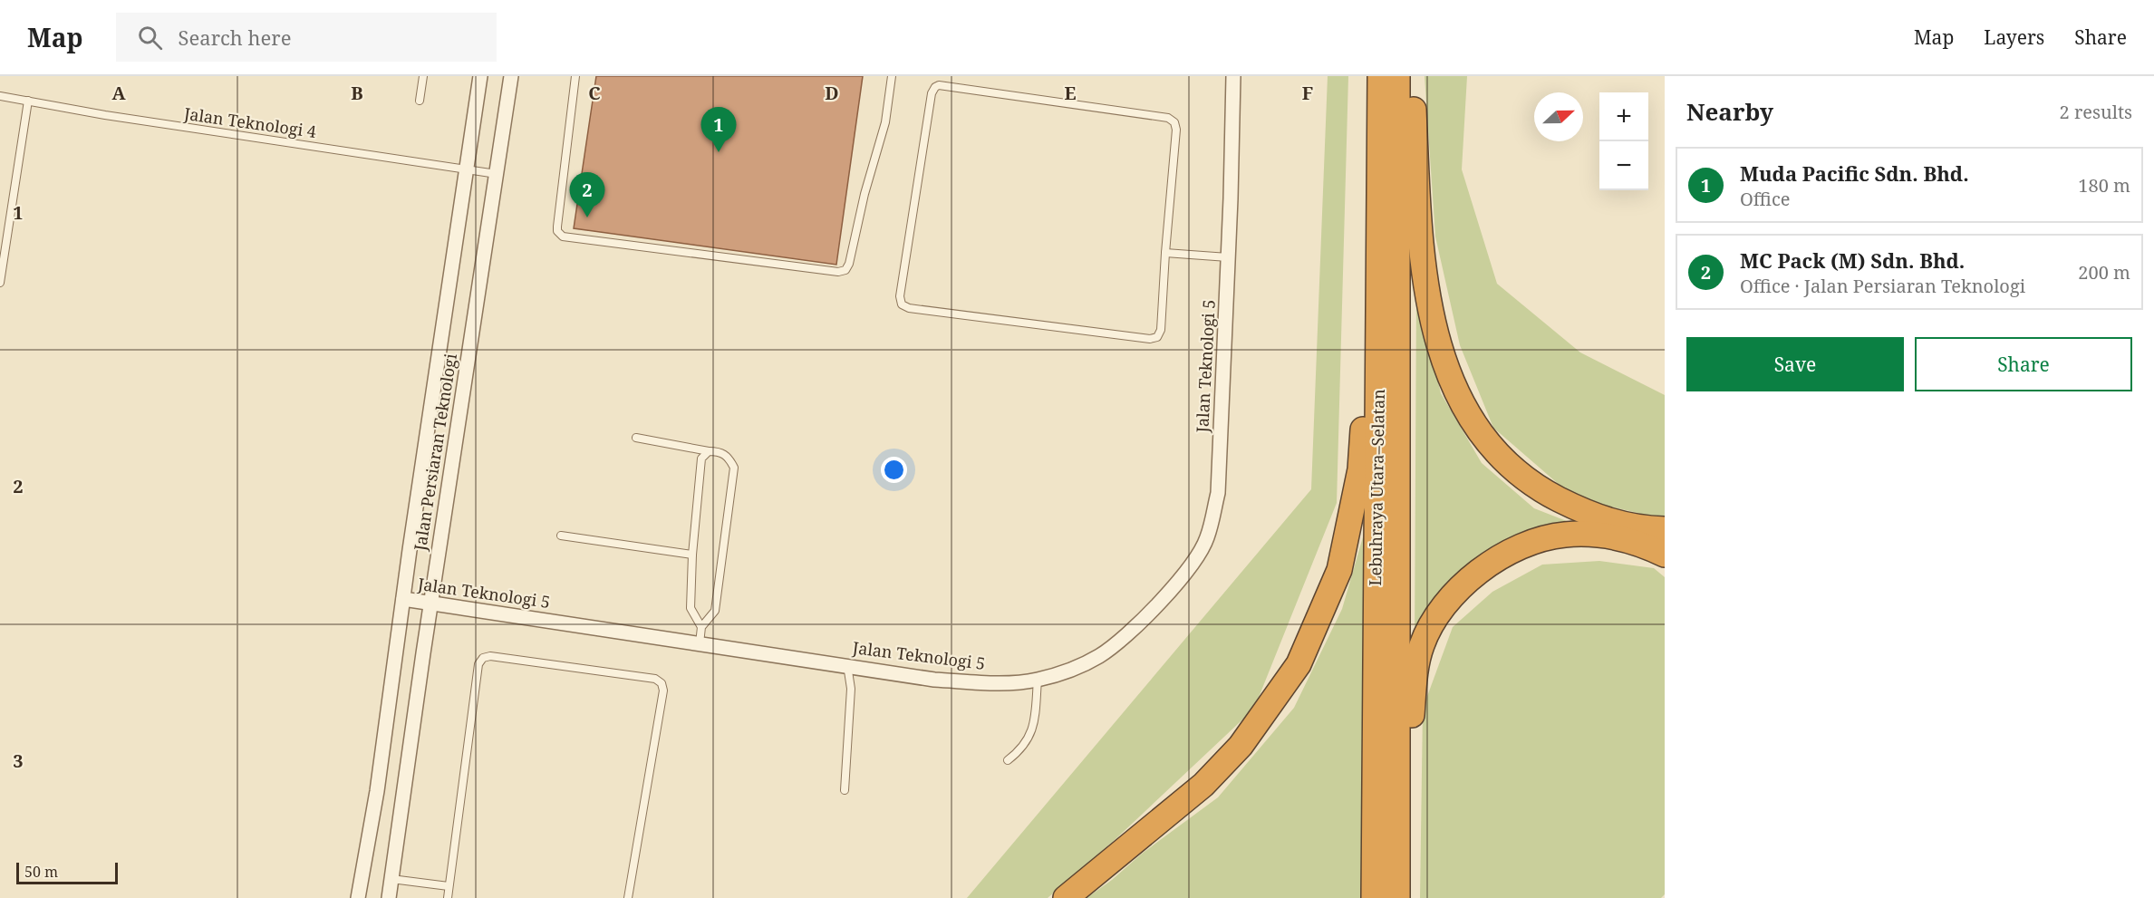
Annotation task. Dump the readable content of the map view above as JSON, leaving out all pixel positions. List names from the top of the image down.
{
  "streets": {
    "highway": ["Lebuhraya Utara–Selatan"],
    "street": ["Jalan Teknologi 5", "Jalan Persiaran Teknologi"],
    "lane": ["Jalan Teknologi 4"]
  },
  "crossings": [
    ["Jalan Teknologi 4", "Jalan Persiaran Teknologi"],
    ["Jalan Teknologi 5", "Jalan Persiaran Teknologi"]
  ],
  "scale_bar": "50 m",
  "north": "right",
  "page": {
    "header": "Map",
    "search": "Search here",
    "nav": ["Map", "Layers", "Share"],
    "heading": ["Nearby", "2 results"],
    "map_buttons": ["+", "−"],
    "pins": ["1", "2"],
    "list": [
      {
        "mark": "1",
        "name": "Muda Pacific Sdn. Bhd.",
        "note": "Office",
        "value": "180 m"
      },
      {
        "mark": "2",
        "name": "MC Pack (M) Sdn. Bhd.",
        "note": "Office · Jalan Persiaran Teknologi",
        "value": "200 m"
      }
    ],
    "buttons": ["Save", "Share"],
    "scale": "50 m"
  },
  "grid": {
    "columns": [
      "A",
      "B",
      "C",
      "D",
      "E",
      "F"
    ],
    "rows": ["1", "2", "3"]
  }
}
